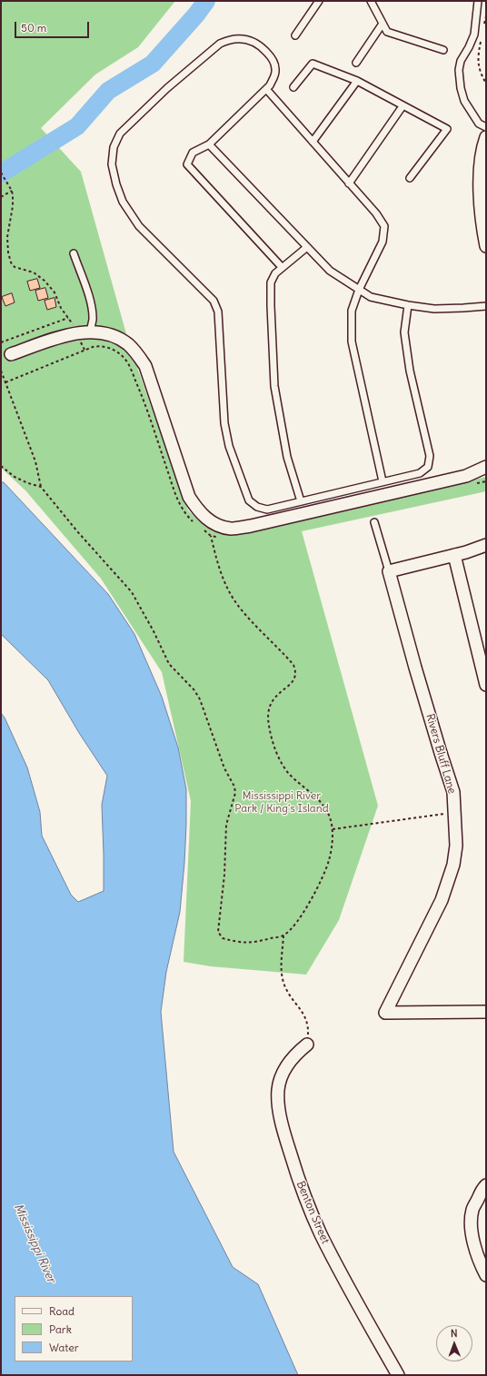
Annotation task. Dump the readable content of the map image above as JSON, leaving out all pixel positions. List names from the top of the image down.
{
  "streets": {
    "street": ["Rivers Bluff Lane", "Benton Street"]
  },
  "water": ["Mississippi River"],
  "parks": ["Mississippi River Park / King's Island"],
  "legend": ["Road", "Park", "Water"],
  "scale_bar": "50 m",
  "north": "top"
}
